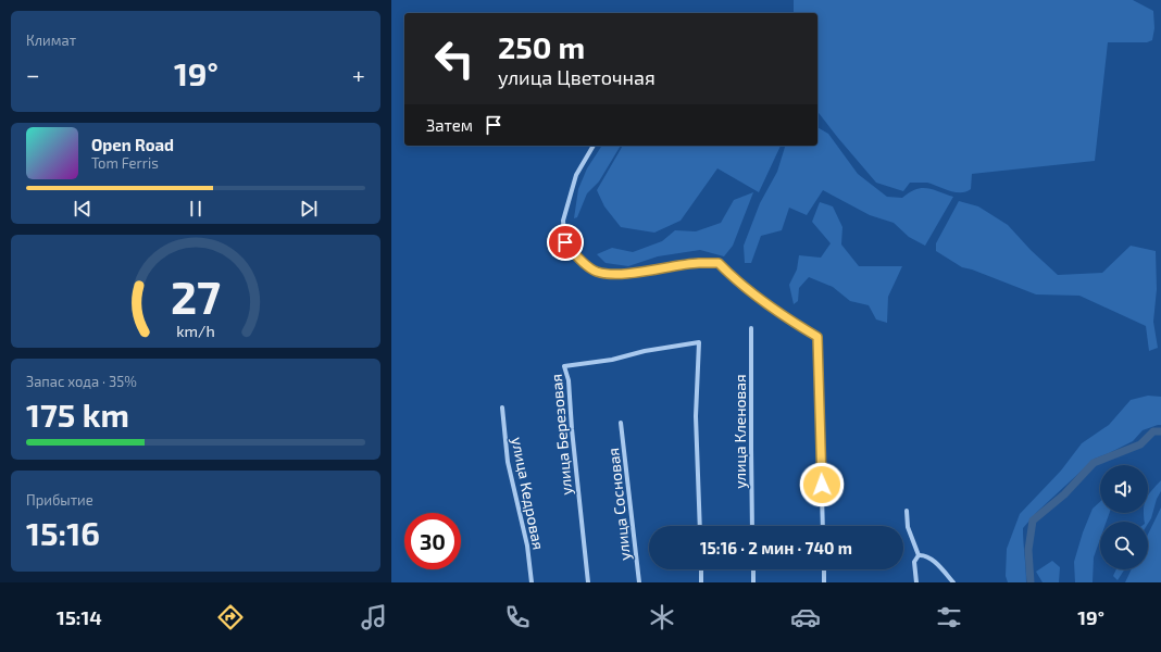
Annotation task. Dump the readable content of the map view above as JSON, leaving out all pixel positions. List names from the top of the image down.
{
  "streets": {
    "street": [
      "улица Кленовая",
      "улица Березовая",
      "улица Кедровая",
      "улица Сосновая"
    ]
  },
  "page": {
    "tile": [
      "Климат",
      ["Запас хода · 35%", "175 km"],
      ["Прибытие", "15:16"]
    ],
    "turn": ["250 m", "улица Цветочная"],
    "heat": ["−", "19°", "+"],
    "then": "Затем",
    "song": ["Open Road", "Tom Ferris"],
    "limit": "30",
    "trip": "15:16 · 2 мин · 740 m",
    "tabs": ["15:14", "19°"],
    "gauge": ["27", "km/h"]
  }
}
